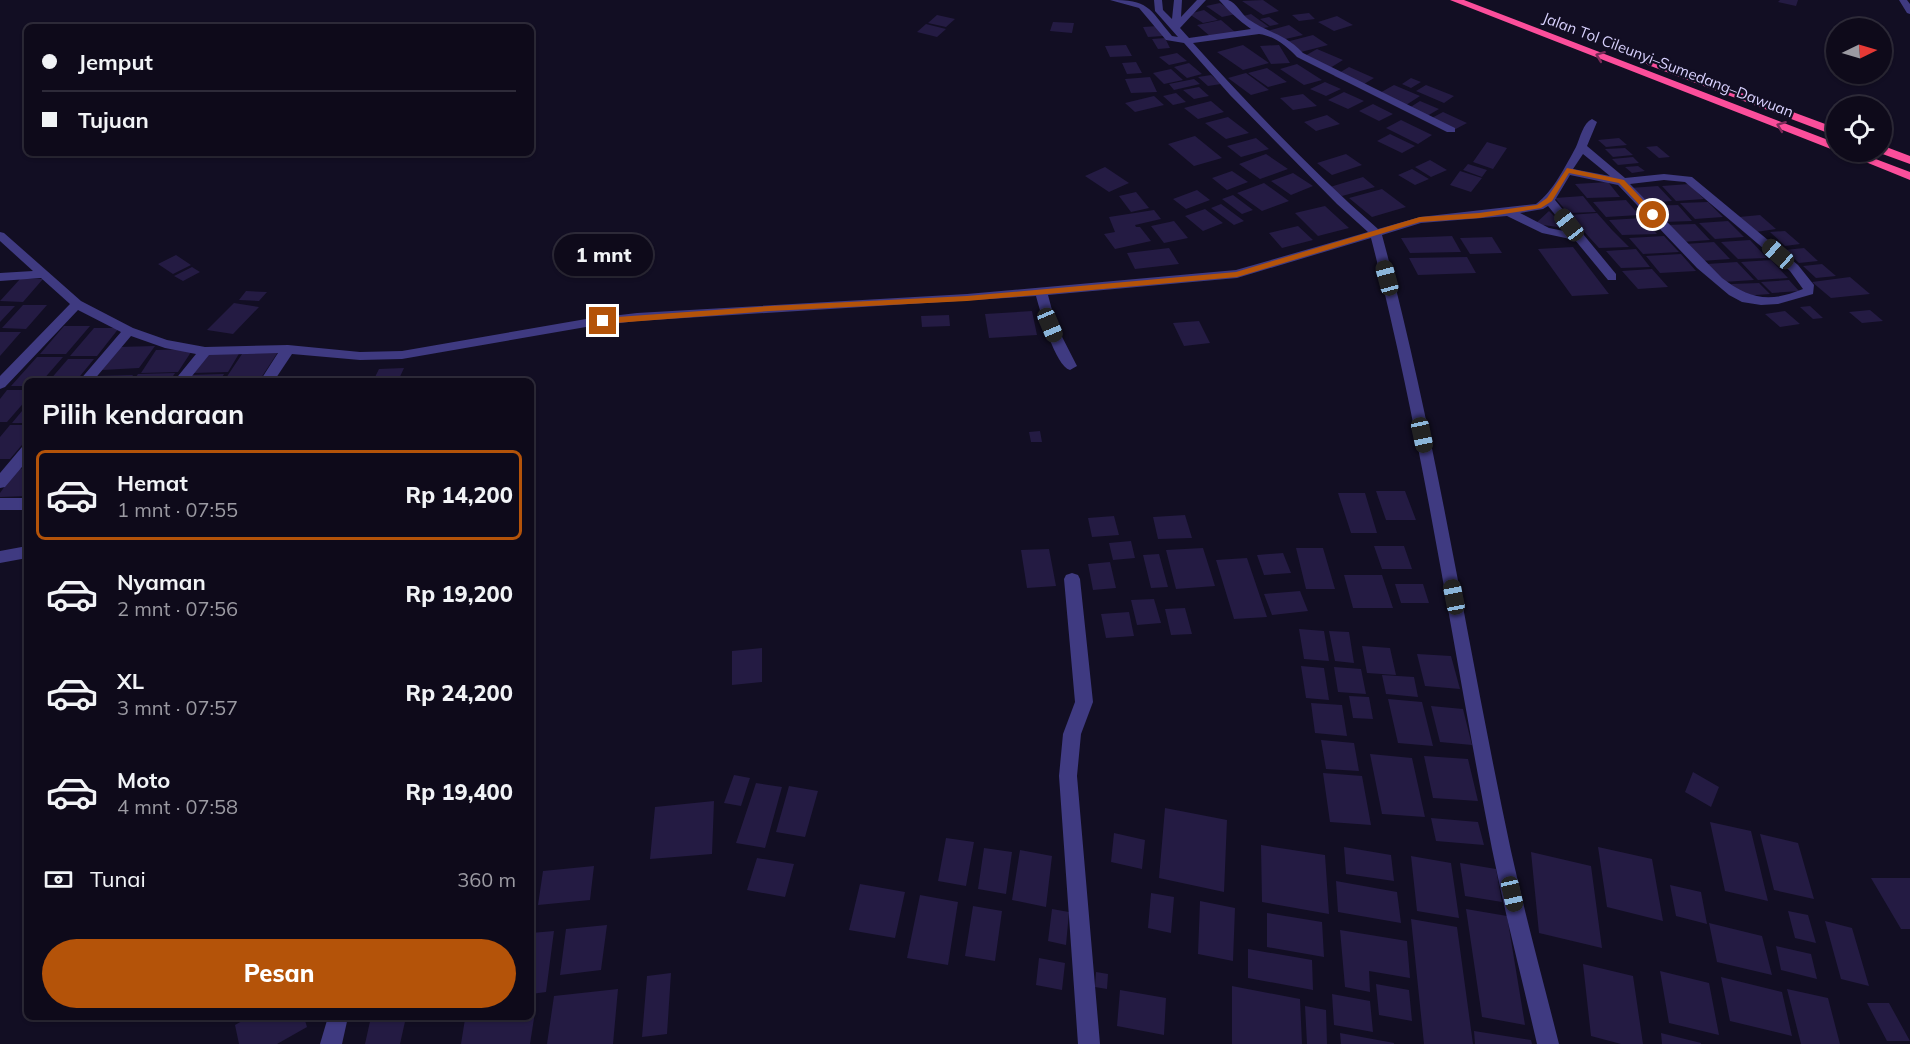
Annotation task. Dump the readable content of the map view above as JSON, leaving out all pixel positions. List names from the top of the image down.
{
  "streets": {
    "highway": ["Jalan Tol Cileunyi–Sumedang–Dawuan"]
  },
  "north": "right",
  "page": {
    "banner": ["Jemput", "Tujuan"],
    "bubble": "1 mnt",
    "heading": "Pilih kendaraan",
    "list": [
      {
        "name": "Hemat",
        "note": "1 mnt · 07:55",
        "value": "Rp 14,200"
      },
      {
        "name": "Nyaman",
        "note": "2 mnt · 07:56",
        "value": "Rp 19,200"
      },
      {
        "name": "XL",
        "note": "3 mnt · 07:57",
        "value": "Rp 24,200"
      },
      {
        "name": "Moto",
        "note": "4 mnt · 07:58",
        "value": "Rp 19,400"
      }
    ],
    "pay": ["Tunai", "360 m"],
    "buttons": "Pesan"
  }
}
